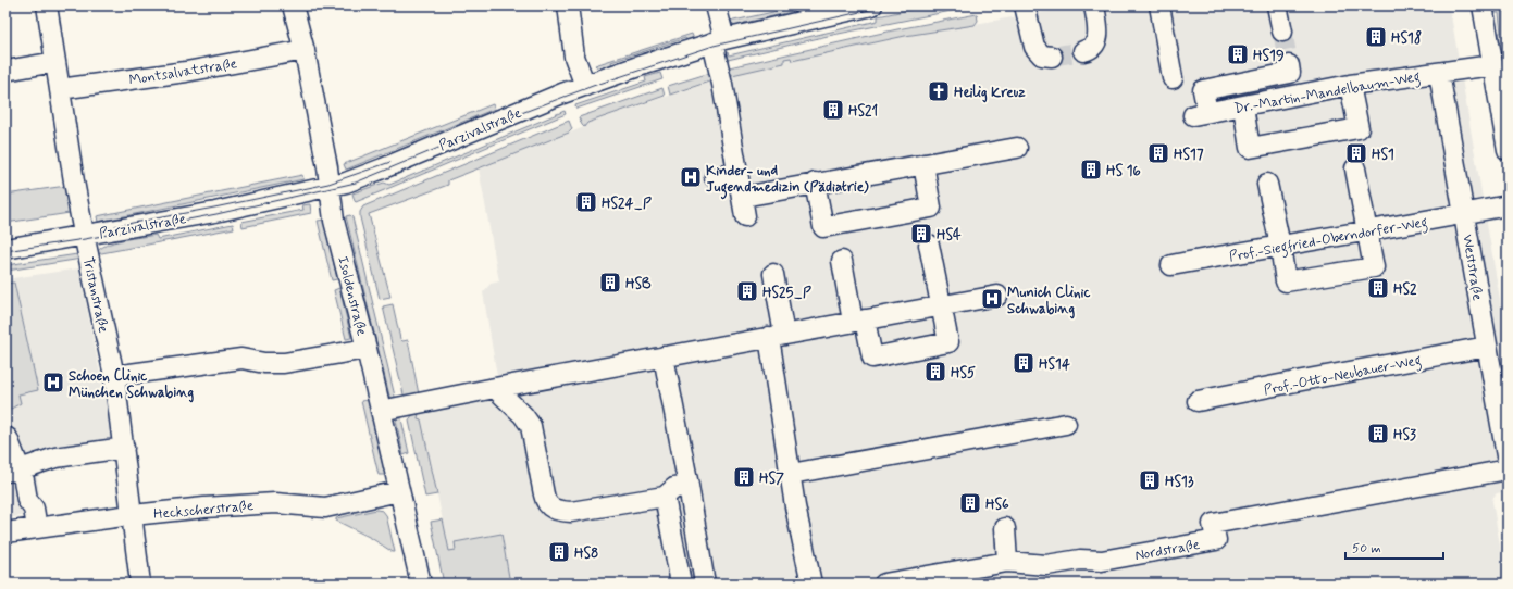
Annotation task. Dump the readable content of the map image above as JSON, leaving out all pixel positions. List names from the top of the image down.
{
  "streets": {
    "street": [
      "Montsalvatstraße",
      "Dr.-Martin-Mandelbaum-Weg",
      "Parzivalstraße",
      "Prof.-Siegfried-Oberndorfer-Weg",
      "Weststraße",
      "Tristanstraße",
      "Isoldenstraße",
      "Prof.-Otto-Neubauer-Weg",
      "Heckscherstraße",
      "Nordstraße"
    ]
  },
  "crossings": [
    ["Montsalvatstraße", "Tristanstraße"],
    ["Montsalvatstraße", "Isoldenstraße"],
    ["Dr.-Martin-Mandelbaum-Weg", "Weststraße"],
    ["Parzivalstraße", "Tristanstraße"],
    ["Parzivalstraße", "Isoldenstraße"],
    ["Prof.-Siegfried-Oberndorfer-Weg", "Weststraße"],
    ["Weststraße", "Prof.-Otto-Neubauer-Weg"],
    ["Tristanstraße", "Heckscherstraße"],
    ["Isoldenstraße", "Heckscherstraße"]
  ],
  "places": {
    "building": [
      "HS18",
      "HS19",
      "HS21",
      "HS17",
      "HS1",
      "HS 16",
      "HS24_P",
      "HS4",
      "HSB",
      "HS2",
      "HS25_P",
      "HS14",
      "HS5",
      "HS3",
      "HS7",
      "HS13",
      "HS6",
      "HS8"
    ],
    "church": ["Heilig Kreuz"],
    "hospital": ["Kinder- und Jugendmedizin (Pädiatrie)", "Munich Clinic Schwabing", "Schoen Clinic München Schwabing"]
  },
  "scale_bar": "50 m"
}
